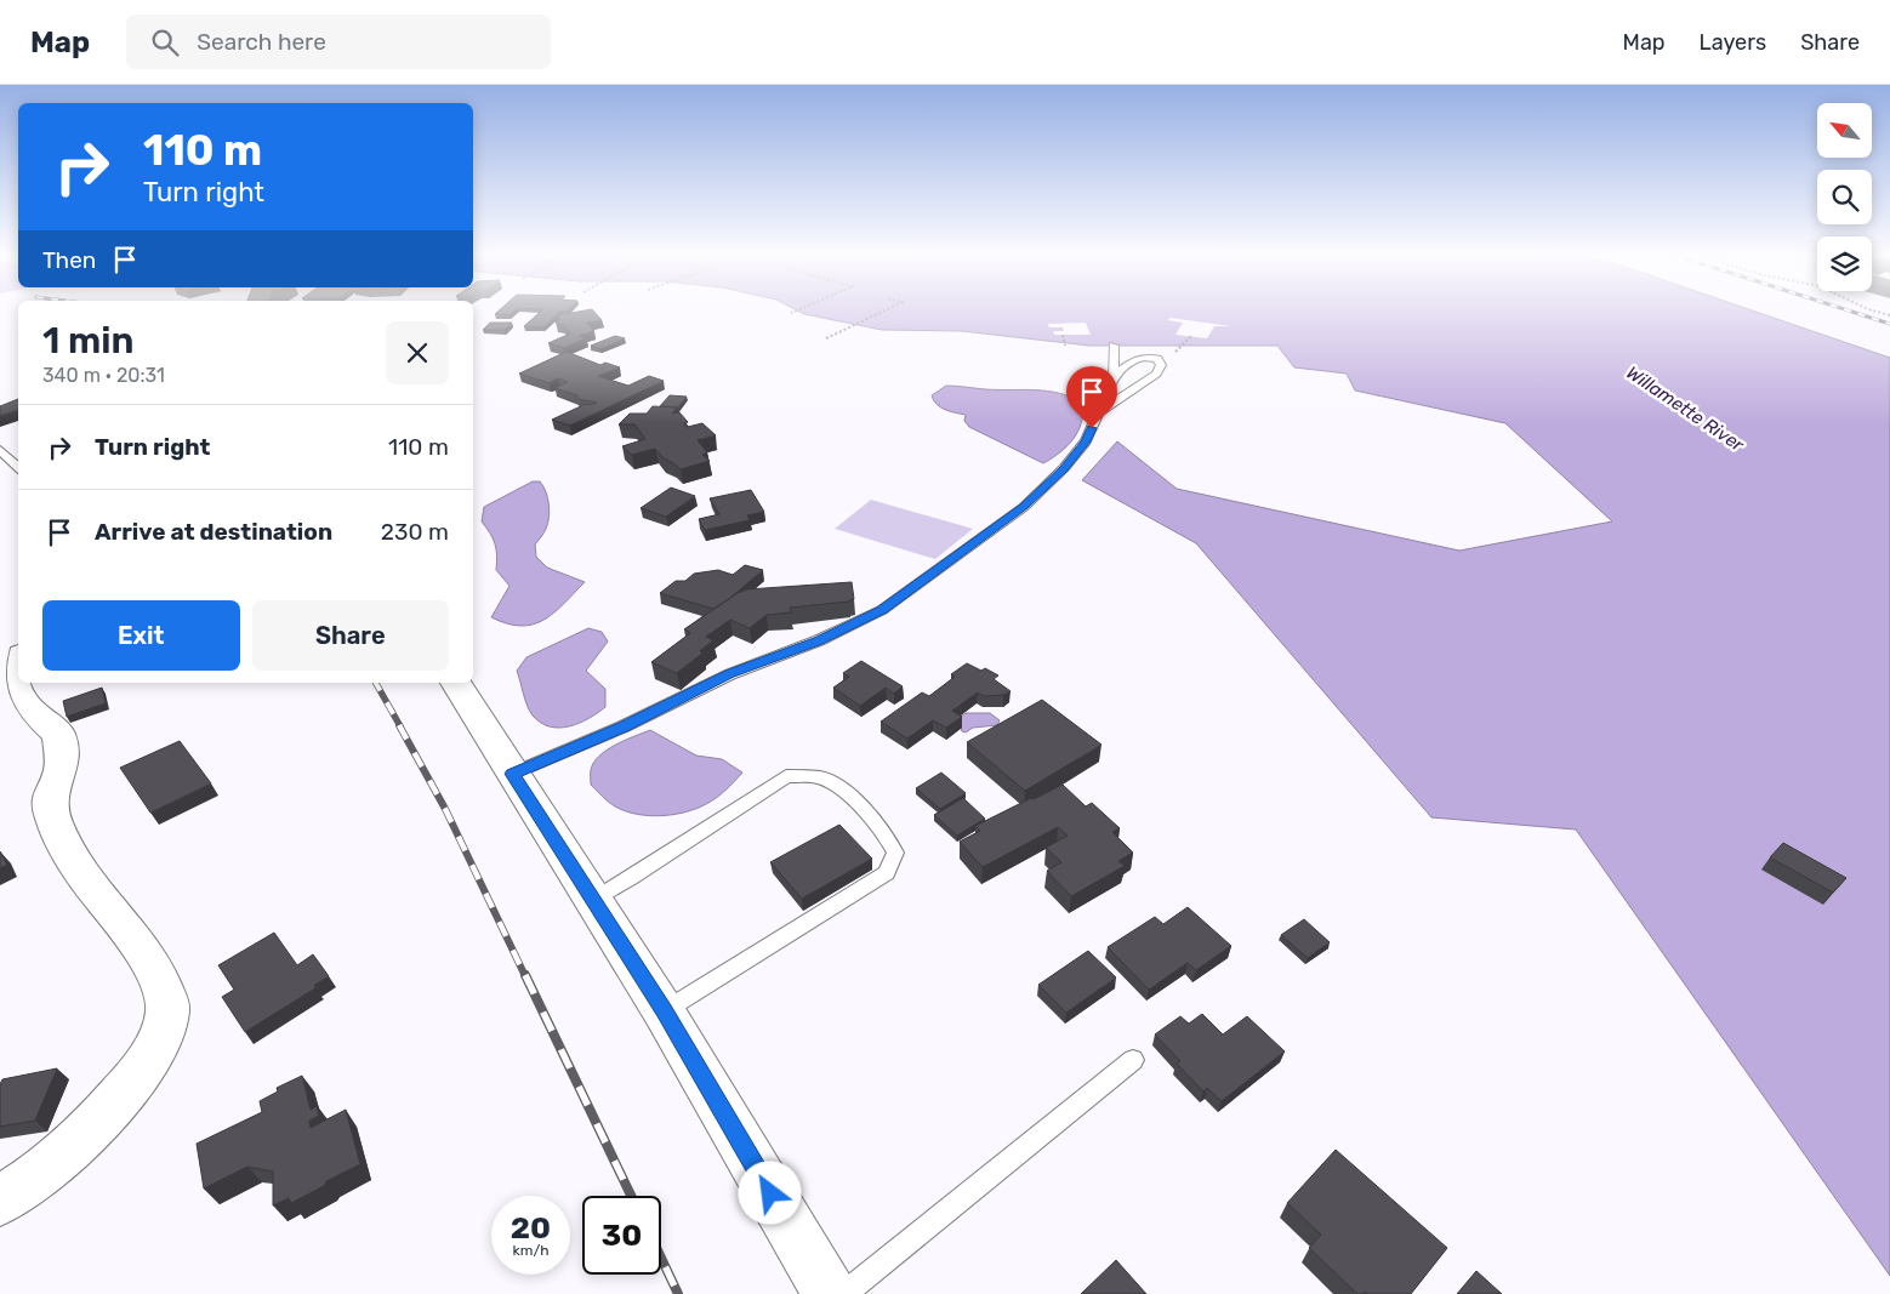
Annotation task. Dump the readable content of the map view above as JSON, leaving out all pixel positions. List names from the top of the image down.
{
  "water": ["Willamette River"],
  "north": "top left",
  "page": {
    "header": "Map",
    "search": "Search here",
    "nav": ["Map", "Layers", "Share"],
    "turn": ["110 m", "Turn right"],
    "then": "Then",
    "heading": ["1 min", "340 m · 20:31"],
    "list": [
      {
        "name": "Turn right",
        "value": "110 m"
      },
      {
        "name": "Arrive at destination",
        "value": "230 m"
      }
    ],
    "buttons": ["Exit", "Share"],
    "speed": "20 km/h",
    "limit": "30"
  }
}
